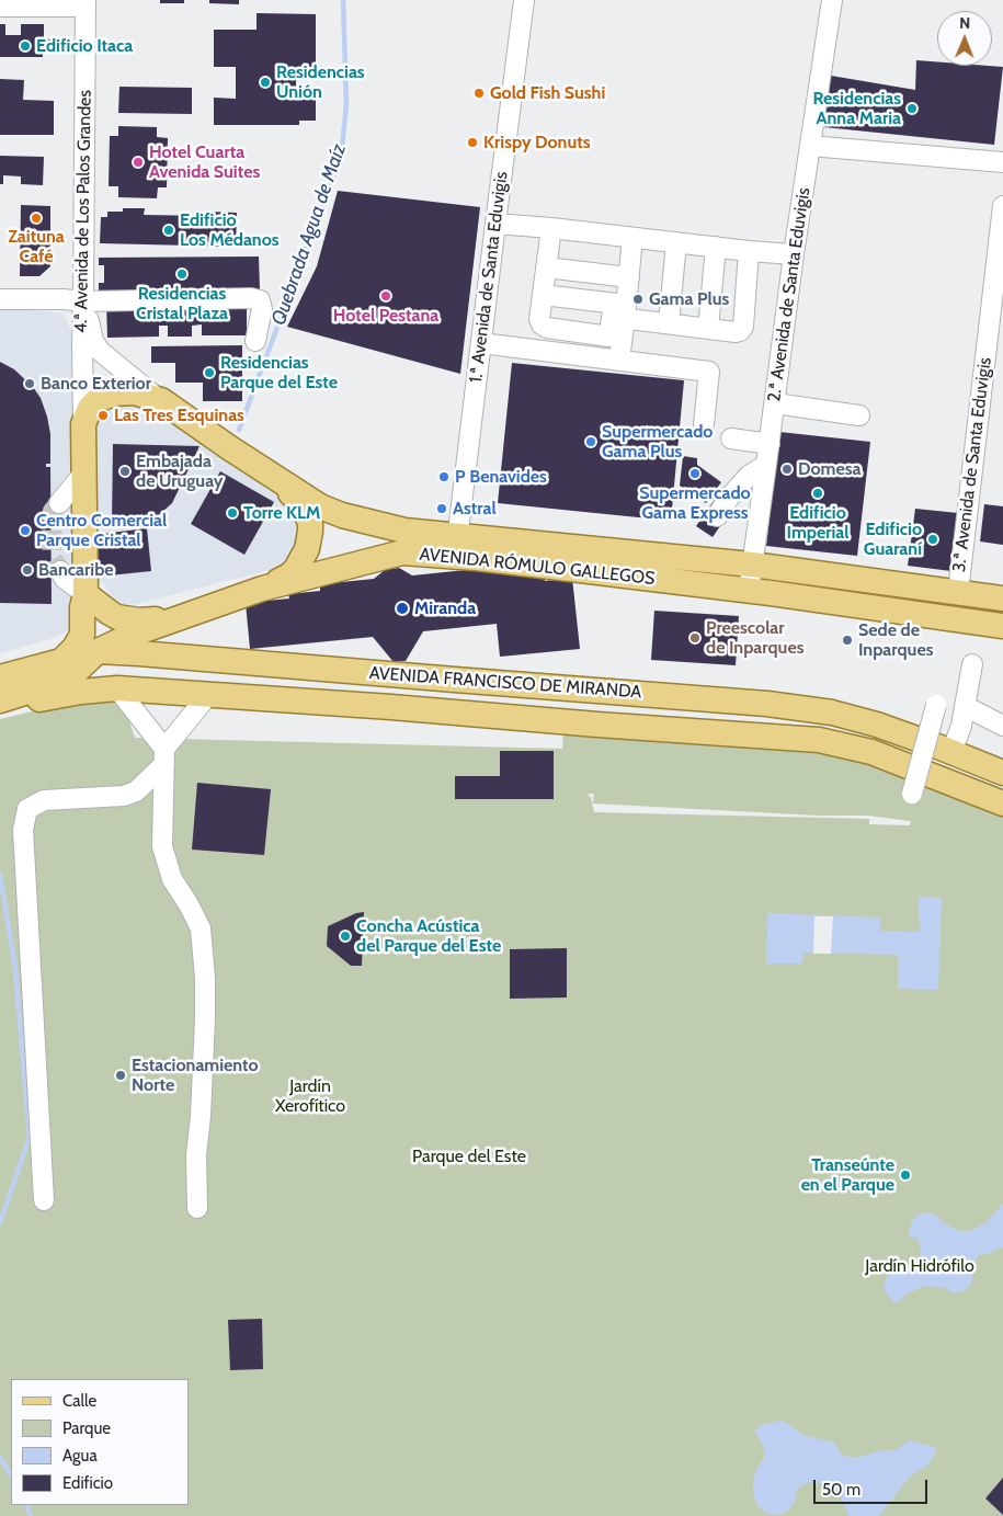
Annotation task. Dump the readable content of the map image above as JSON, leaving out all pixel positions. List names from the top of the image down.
{
  "streets": {
    "main road": ["4.ª Avenida de Los Palos Grandes", "AVENIDA RÓMULO GALLEGOS", "AVENIDA FRANCISCO DE MIRANDA"],
    "street": ["1.ª Avenida de Santa Eduvigis", "2.ª Avenida de Santa Eduvigis", "3.ª Avenida de Santa Eduvigis"]
  },
  "crossings": [
    ["4.ª Avenida de Los Palos Grandes", "AVENIDA RÓMULO GALLEGOS"],
    ["4.ª Avenida de Los Palos Grandes", "AVENIDA FRANCISCO DE MIRANDA"],
    ["1.ª Avenida de Santa Eduvigis", "AVENIDA RÓMULO GALLEGOS"],
    ["2.ª Avenida de Santa Eduvigis", "AVENIDA RÓMULO GALLEGOS"],
    ["3.ª Avenida de Santa Eduvigis", "AVENIDA RÓMULO GALLEGOS"],
    ["AVENIDA RÓMULO GALLEGOS", "AVENIDA FRANCISCO DE MIRANDA"]
  ],
  "water": ["Quebrada Agua de Maíz"],
  "parks": ["Jardín Xerofítico", "Parque del Este", "Jardín Hidrófilo"],
  "places": [
    "Edificio Itaca",
    "Residencias Unión",
    "Gold Fish Sushi",
    "Residencias Anna Maria",
    "Krispy Donuts",
    "Hotel Cuarta Avenida Suites",
    "Zaituna Café",
    "Edificio Los Médanos",
    "Residencias Cristal Plaza",
    "Hotel Pestana",
    "Gama Plus",
    "Residencias Parque del Este",
    "Banco Exterior",
    "Las Tres Esquinas",
    "Supermercado Gama Plus",
    "Domesa",
    "Embajada de Uruguay",
    "Supermercado Gama Express",
    "P Benavides",
    "Edificio Imperial",
    "Astral",
    "Torre KLM",
    "Centro Comercial Parque Cristal",
    "Edificio Guaraní",
    "Bancaribe",
    "Miranda",
    "Preescolar de Inparques",
    "Sede de Inparques",
    "Concha Acústica del Parque del Este",
    "Estacionamiento Norte",
    "Transeúnte en el Parque"
  ],
  "legend": [
    "Calle",
    "Parque",
    "Agua",
    "Edificio"
  ],
  "scale_bar": "50 m",
  "north": "top"
}
